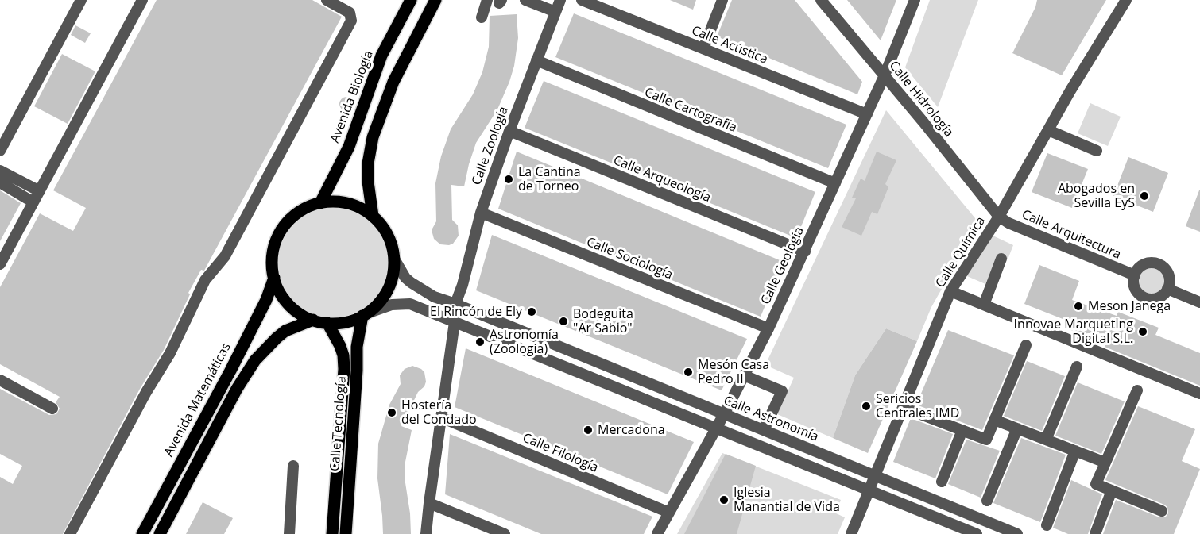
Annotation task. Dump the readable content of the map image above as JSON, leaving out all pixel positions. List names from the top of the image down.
{
  "streets": {
    "main road": ["Avenida Biología", "Avenida Matemáticas", "Calle Tecnología"],
    "street": [
      "Calle Acústica",
      "Calle Hidrología",
      "Calle Cartografía",
      "Calle Zoología",
      "Calle Arqueología",
      "Calle Arquitectura",
      "Calle Química",
      "Calle Sociología",
      "Calle Geología",
      "Calle Astronomía",
      "Calle Filología"
    ]
  },
  "crossings": [
    ["Calle Acústica", "Calle Geología"],
    ["Avenida Biología", "Avenida Matemáticas"],
    ["Avenida Biología", "Calle Astronomía"],
    ["Avenida Biología", "Calle Tecnología"],
    ["Calle Hidrología", "Calle Arquitectura"],
    ["Calle Hidrología", "Calle Química"],
    ["Calle Hidrología", "Calle Geología"],
    ["Calle Cartografía", "Calle Zoología"],
    ["Calle Cartografía", "Calle Geología"],
    ["Calle Zoología", "Calle Arqueología"],
    ["Calle Zoología", "Calle Sociología"],
    ["Calle Zoología", "Calle Astronomía"],
    ["Calle Arqueología", "Calle Geología"],
    ["Calle Arquitectura", "Calle Química"],
    ["Calle Química", "Calle Astronomía"],
    ["Calle Sociología", "Calle Geología"],
    ["Calle Geología", "Calle Astronomía"],
    ["Calle Geología", "Calle Filología"],
    ["Avenida Matemáticas", "Calle Astronomía"],
    ["Avenida Matemáticas", "Calle Tecnología"],
    ["Calle Astronomía", "Calle Tecnología"]
  ],
  "places": [
    "La Cantina de Torneo",
    "Abogados en Sevilla EyS",
    "Meson Janega",
    "El Rincón de Ely",
    "Bodeguita \"Ar Sabio\"",
    "Innovae Marqueting Digital S.L.",
    "Astronomía (Zoología)",
    "Mesón Casa Pedro II",
    "Sericios Centrales IMD",
    "Hostería del Condado",
    "Mercadona",
    "Iglesia Manantial de Vida"
  ]
}
